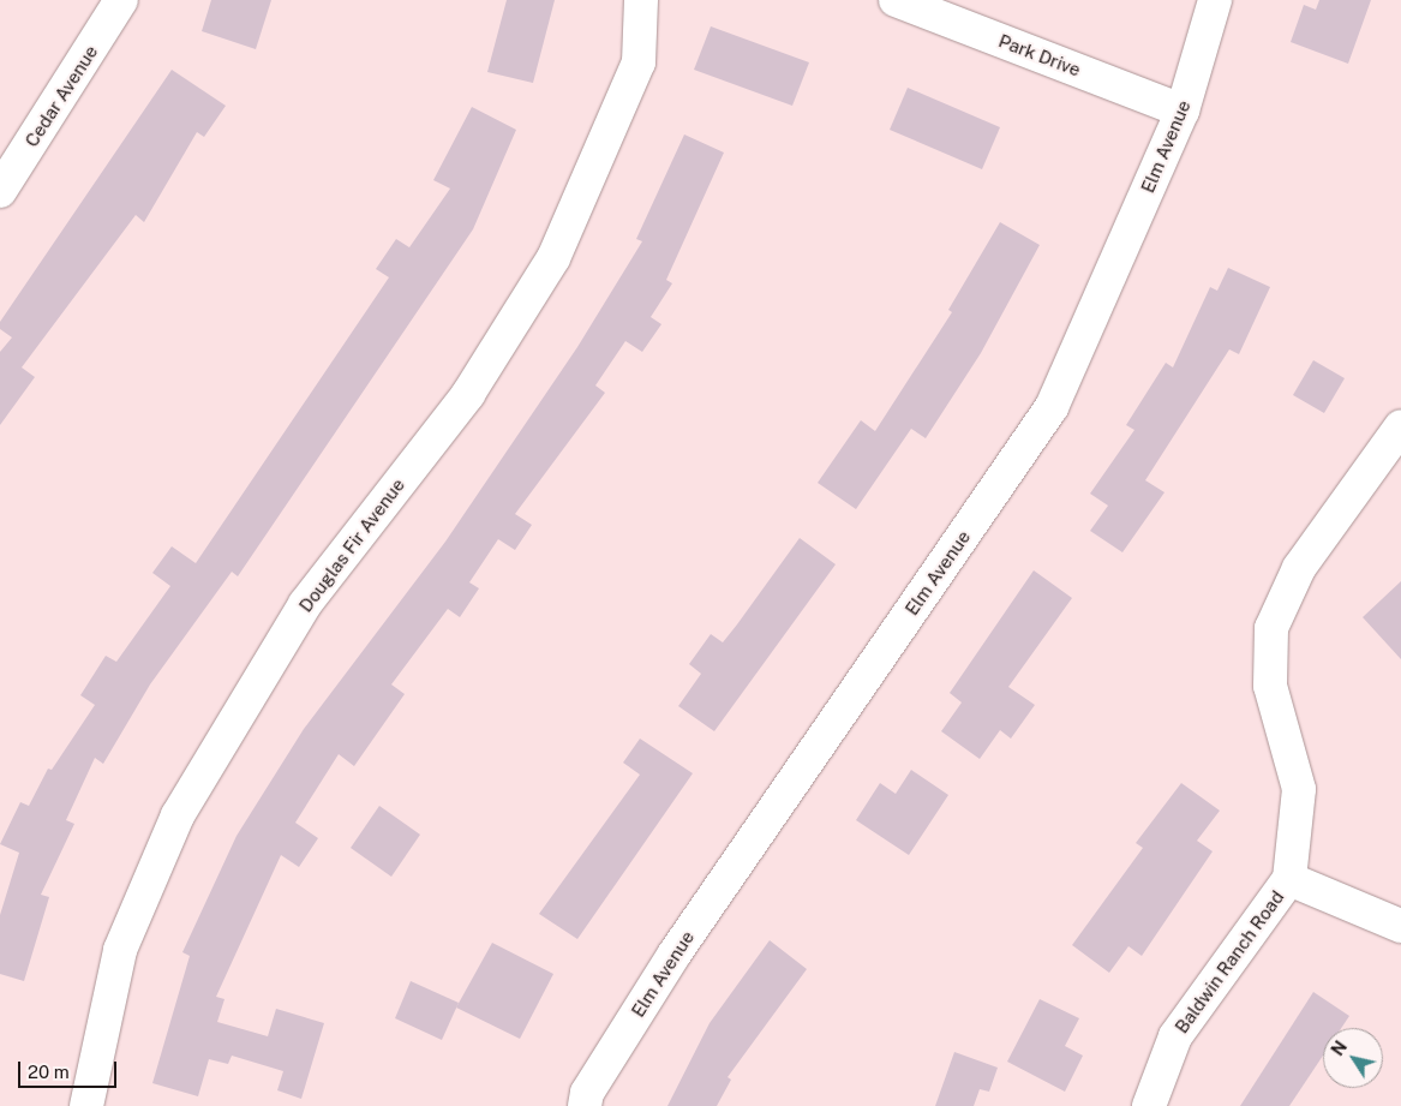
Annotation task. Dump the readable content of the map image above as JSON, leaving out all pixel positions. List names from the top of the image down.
{
  "streets": {
    "street": [
      "Park Drive",
      "Cedar Avenue",
      "Elm Avenue",
      "Douglas Fir Avenue",
      "Baldwin Ranch Road"
    ]
  },
  "crossings": [
    ["Park Drive", "Elm Avenue"]
  ],
  "scale_bar": "20 m",
  "north": "top left"
}
